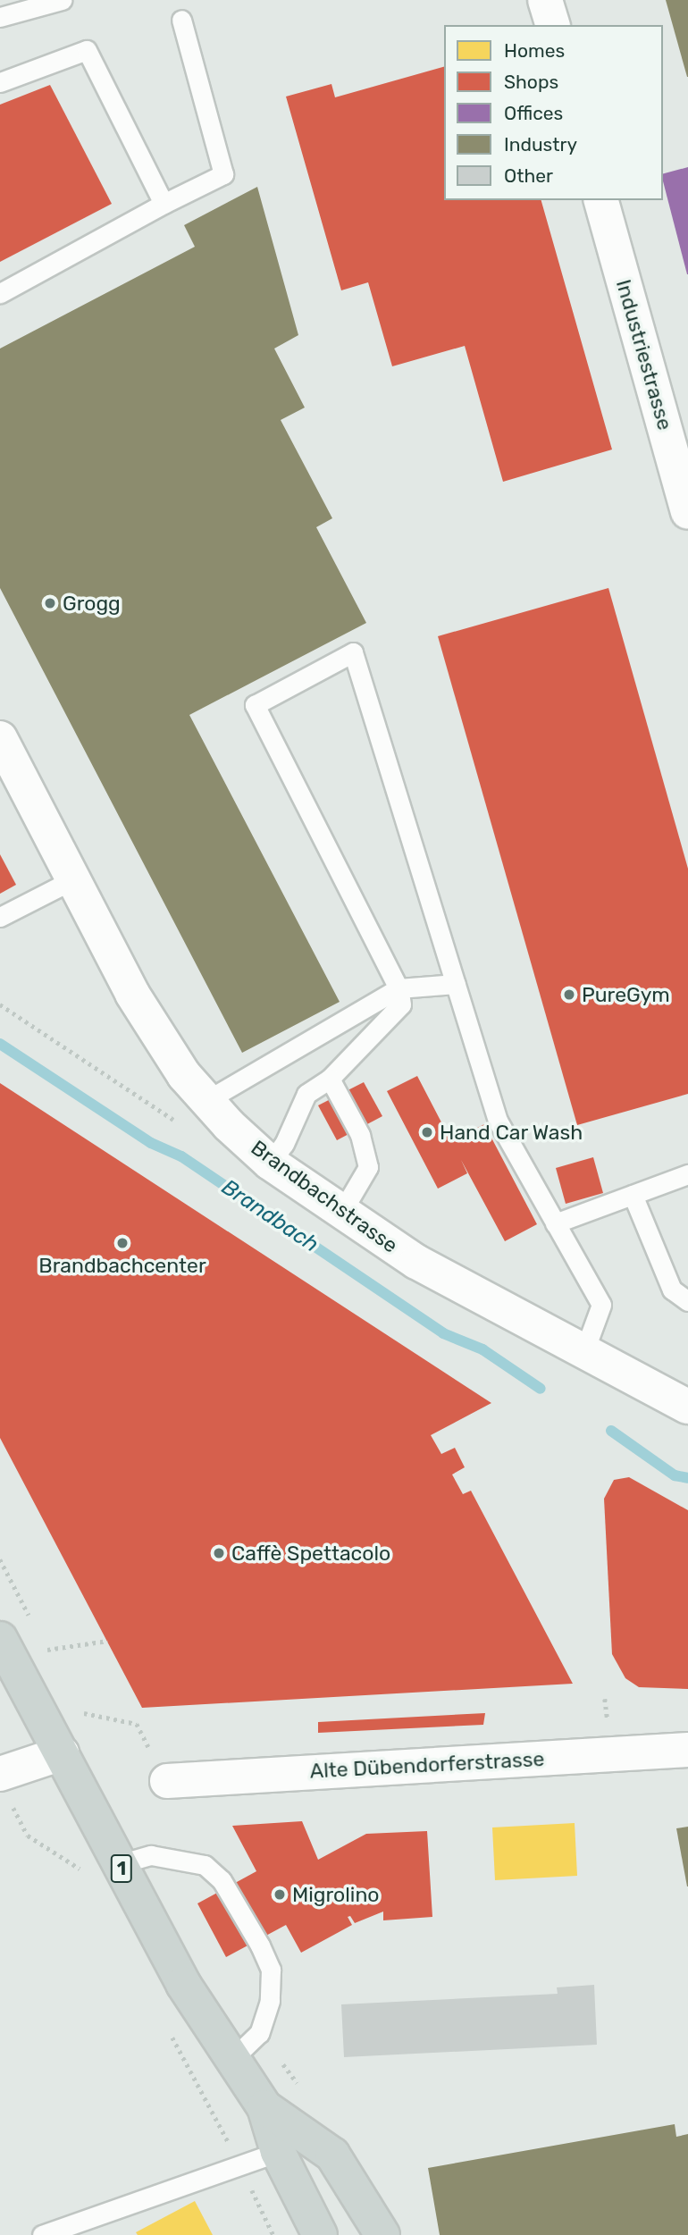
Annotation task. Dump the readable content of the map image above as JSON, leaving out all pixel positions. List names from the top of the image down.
{
  "streets": {
    "main road": ["1"],
    "street": ["Industriestrasse", "Brandbachstrasse", "Alte Dübendorferstrasse"]
  },
  "water": ["Brandbach"],
  "places": [
    "Grogg",
    "PureGym",
    "Hand Car Wash",
    "Brandbachcenter",
    "Caffè Spettacolo",
    "Migrolino"
  ],
  "legend": [
    "Homes",
    "Shops",
    "Offices",
    "Industry",
    "Other"
  ]
}
